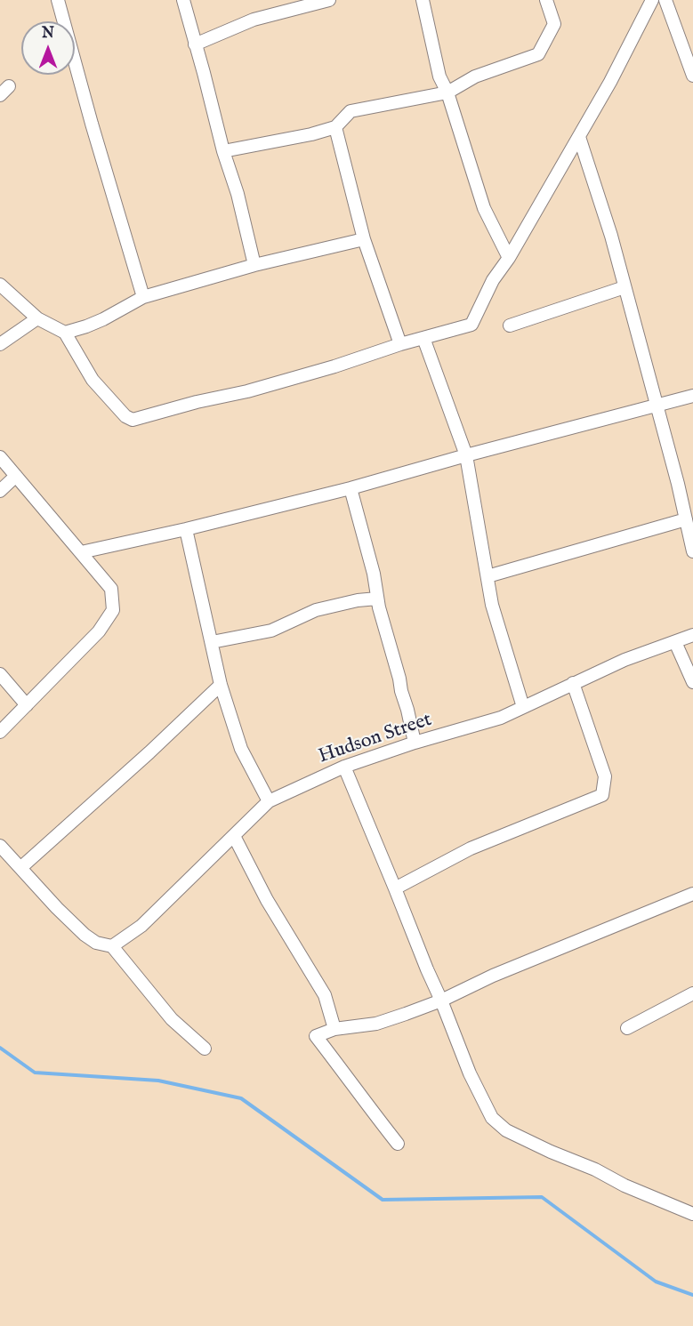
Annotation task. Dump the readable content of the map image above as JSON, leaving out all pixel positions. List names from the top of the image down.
{
  "streets": {
    "street": ["Hudson Street"]
  },
  "north": "top"
}
